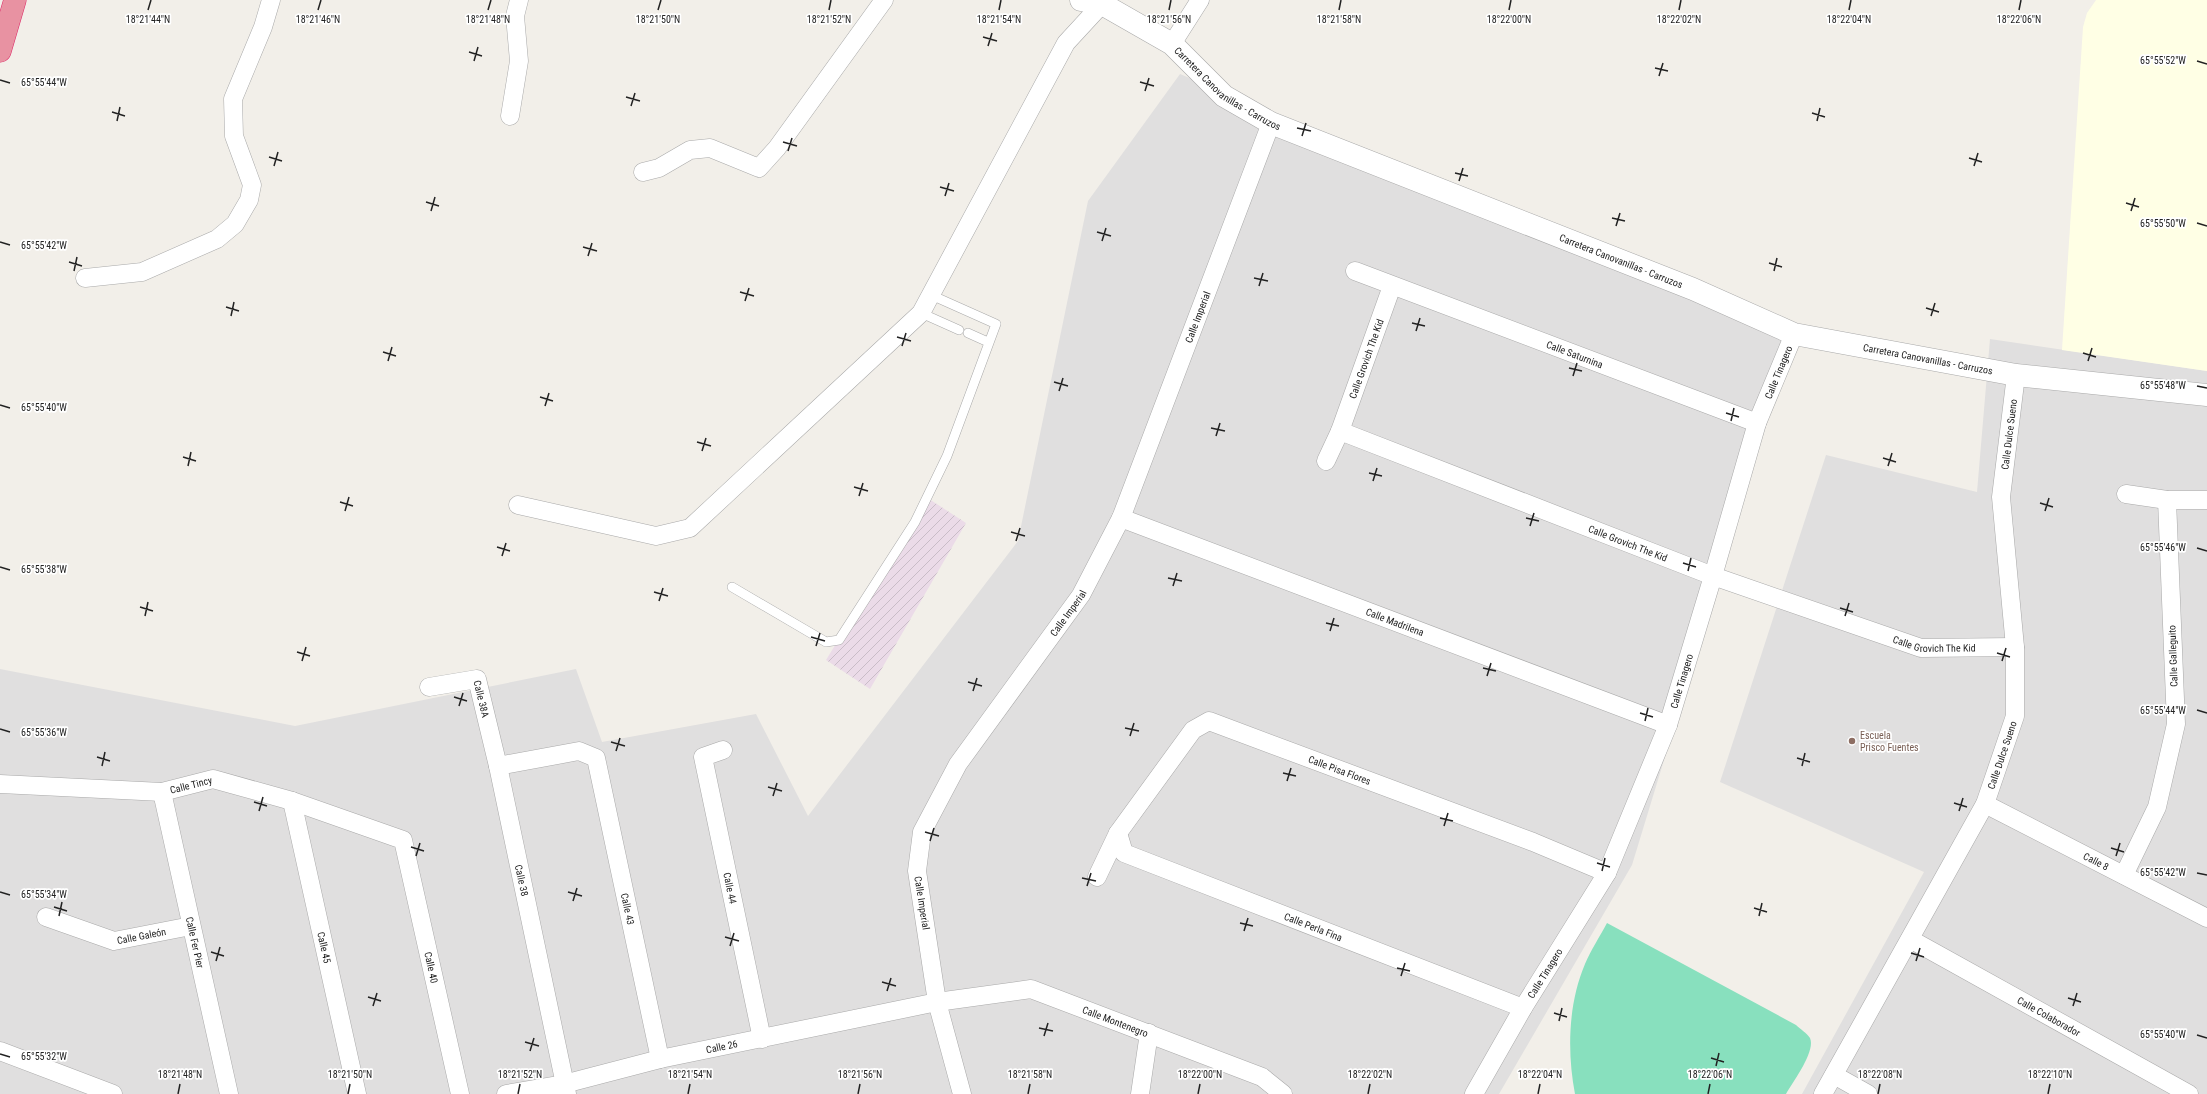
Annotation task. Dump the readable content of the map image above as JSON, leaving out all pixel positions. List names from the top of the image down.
{
  "streets": {
    "street": [
      "Carretera Canovanillas - Carruzos",
      "Calle Imperial",
      "Calle Saturnina",
      "Calle Grovich The Kid",
      "Calle Tinagero",
      "Calle Dulce Sueno",
      "Calle Madrilena",
      "Calle Galleguito",
      "Calle 38A",
      "Calle Pisa Flores",
      "Calle Tincy",
      "Calle 8",
      "Calle 38",
      "Calle 44",
      "Calle 43",
      "Calle Perla Fina",
      "Calle Galeón",
      "Calle Fer Pier",
      "Calle 45",
      "Calle 40",
      "Calle Colaborador",
      "Calle Montenegro",
      "Calle 26"
    ]
  },
  "crossings": [
    ["Carretera Canovanillas - Carruzos", "Calle Imperial"],
    ["Carretera Canovanillas - Carruzos", "Calle Tinagero"],
    ["Carretera Canovanillas - Carruzos", "Calle Dulce Sueno"],
    ["Calle Imperial", "Calle Madrilena"],
    ["Calle Imperial", "Calle Montenegro"],
    ["Calle Imperial", "Calle 26"],
    ["Calle Saturnina", "Calle Grovich The Kid"],
    ["Calle Saturnina", "Calle Tinagero"],
    ["Calle Grovich The Kid", "Calle Tinagero"],
    ["Calle Grovich The Kid", "Calle Dulce Sueno"],
    ["Calle Tinagero", "Calle Madrilena"],
    ["Calle Tinagero", "Calle Pisa Flores"],
    ["Calle Tinagero", "Calle Perla Fina"],
    ["Calle Dulce Sueno", "Calle 8"],
    ["Calle Dulce Sueno", "Calle Colaborador"],
    ["Calle Galleguito", "Calle 8"],
    ["Calle 38A", "Calle 38"],
    ["Calle 38A", "Calle 43"],
    ["Calle Pisa Flores", "Calle Perla Fina"],
    ["Calle Tincy", "Calle Fer Pier"],
    ["Calle Tincy", "Calle 45"],
    ["Calle Tincy", "Calle 40"],
    ["Calle 38", "Calle 43"],
    ["Calle 38", "Calle 26"],
    ["Calle 44", "Calle 26"],
    ["Calle 43", "Calle 26"],
    ["Calle Galeón", "Calle Fer Pier"],
    ["Calle Montenegro", "Calle 26"]
  ],
  "places": ["Escuela Prisco Fuentes"],
  "coordinates": [
    "18°21'44\"N",
    "18°21'46\"N",
    "18°21'48\"N",
    "18°21'50\"N",
    "18°21'52\"N",
    "18°21'54\"N",
    "18°21'56\"N",
    "18°21'58\"N",
    "18°22'00\"N",
    "18°22'02\"N",
    "18°22'04\"N",
    "18°22'06\"N",
    "65°55'52\"W",
    "65°55'44\"W",
    "65°55'50\"W",
    "65°55'42\"W",
    "65°55'48\"W",
    "65°55'40\"W",
    "65°55'46\"W",
    "65°55'38\"W",
    "65°55'36\"W",
    "65°55'34\"W",
    "65°55'32\"W",
    "18°22'08\"N",
    "18°22'10\"N"
  ]
}
